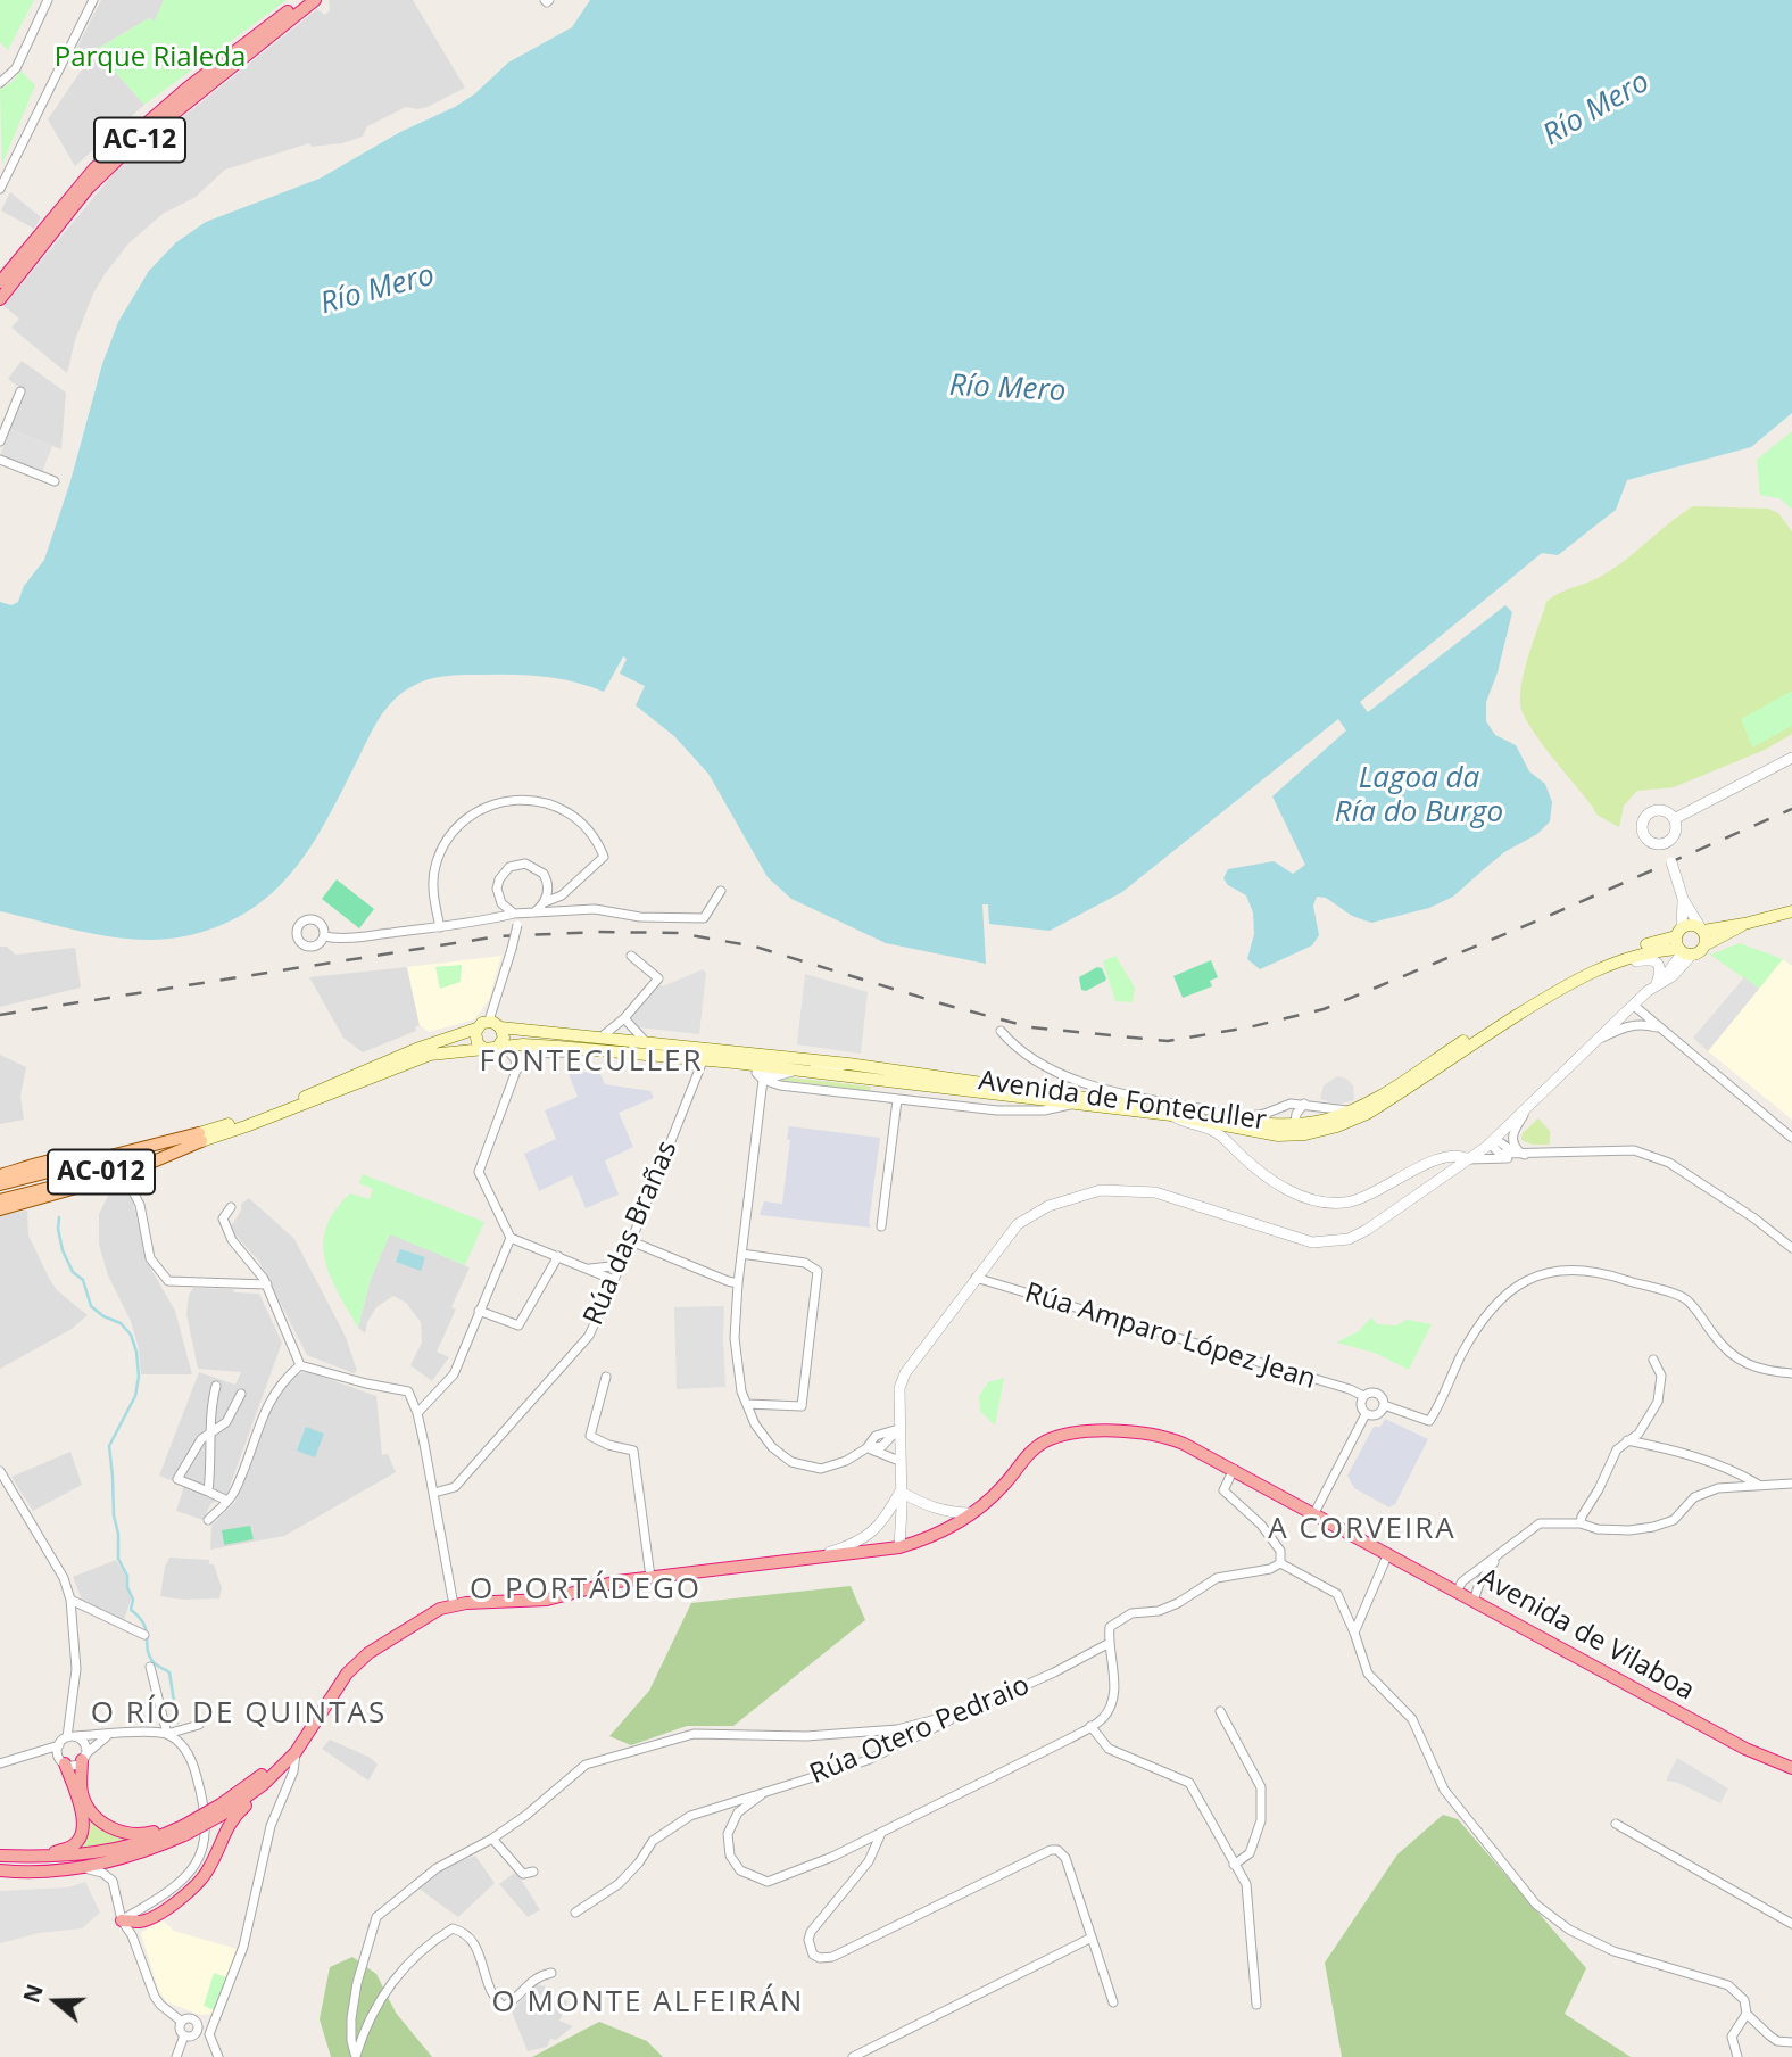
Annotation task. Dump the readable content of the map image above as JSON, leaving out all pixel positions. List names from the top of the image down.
{
  "streets": {
    "highway": ["AC-12", "Avenida de Vilaboa"],
    "main road": ["Avenida de Fonteculler", "AC-012"],
    "street": ["Rúa das Brañas", "Rúa Amparo López Jean", "Rúa Otero Pedraio"]
  },
  "crossings": [
    ["Avenida de Fonteculler", "Rúa das Brañas"]
  ],
  "districts": [
    "FONTECULLER",
    "A CORVEIRA",
    "O PORTÁDEGO",
    "O RÍO DE QUINTAS",
    "O MONTE ALFEIRÁN"
  ],
  "water": ["Río Mero", "Lagoa da Ría do Burgo"],
  "parks": ["Parque Rialeda"],
  "north": "left"
}
